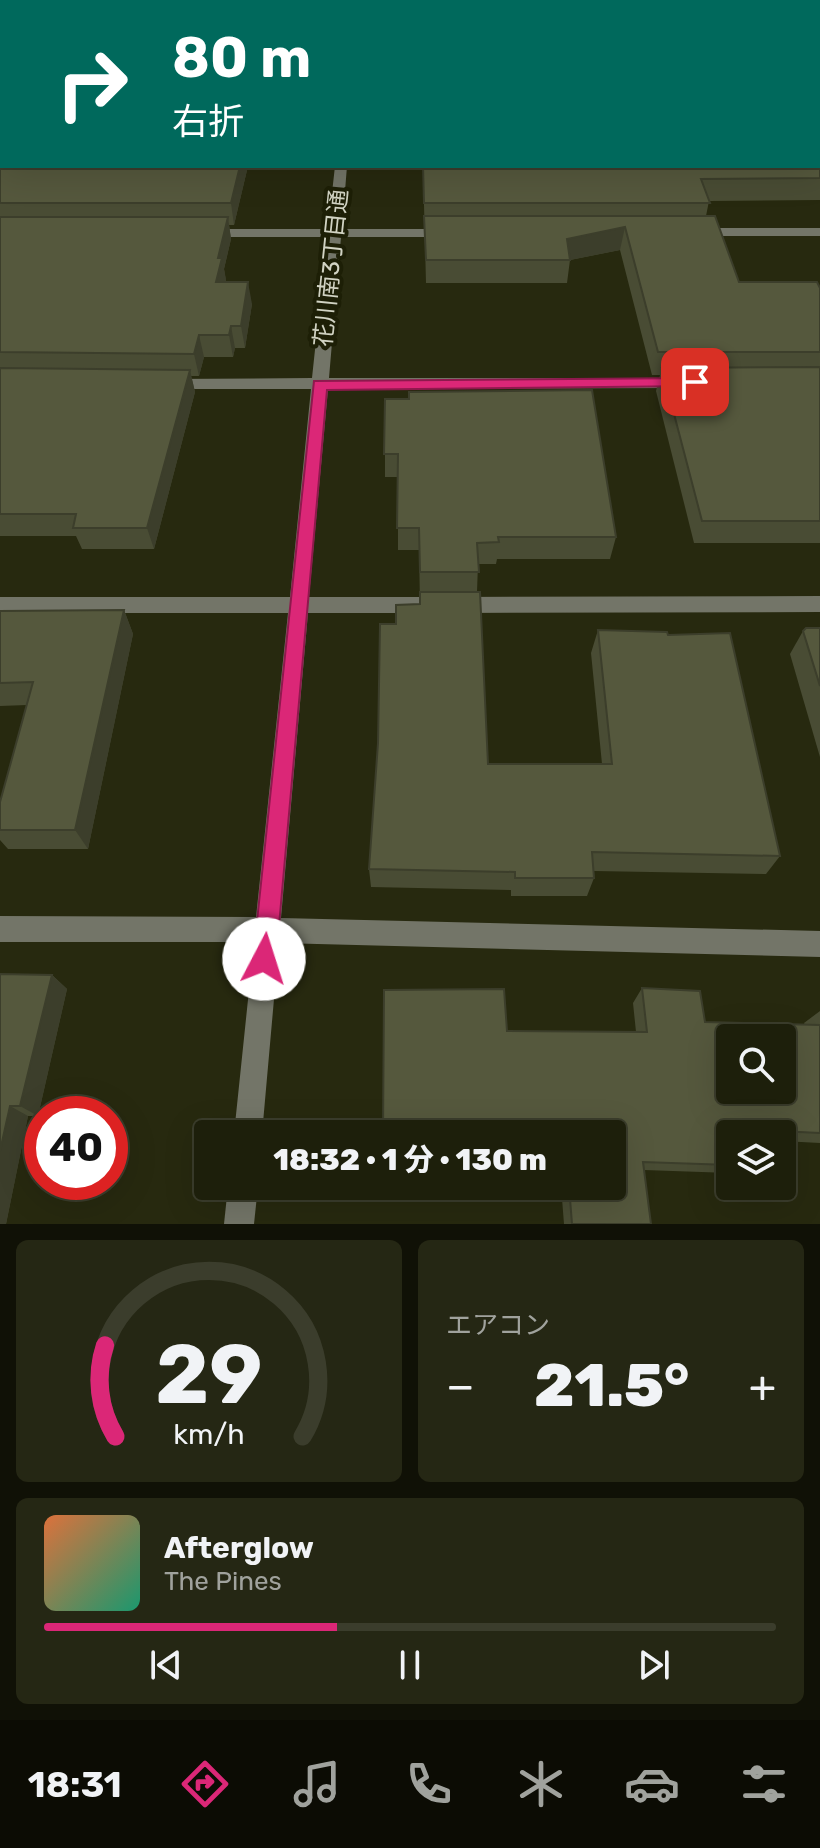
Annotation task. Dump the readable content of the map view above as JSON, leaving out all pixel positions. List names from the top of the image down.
{
  "streets": {
    "street": ["花川南3丁目通"]
  },
  "page": {
    "turn": ["80 m", "右折"],
    "limit": "40",
    "trip": "18:32 · 1 分 · 130 m",
    "tile": "エアコン",
    "heat": ["−", "21.5°", "+"],
    "song": ["Afterglow", "The Pines"],
    "tabs": "18:31",
    "gauge": ["29", "km/h"]
  }
}
